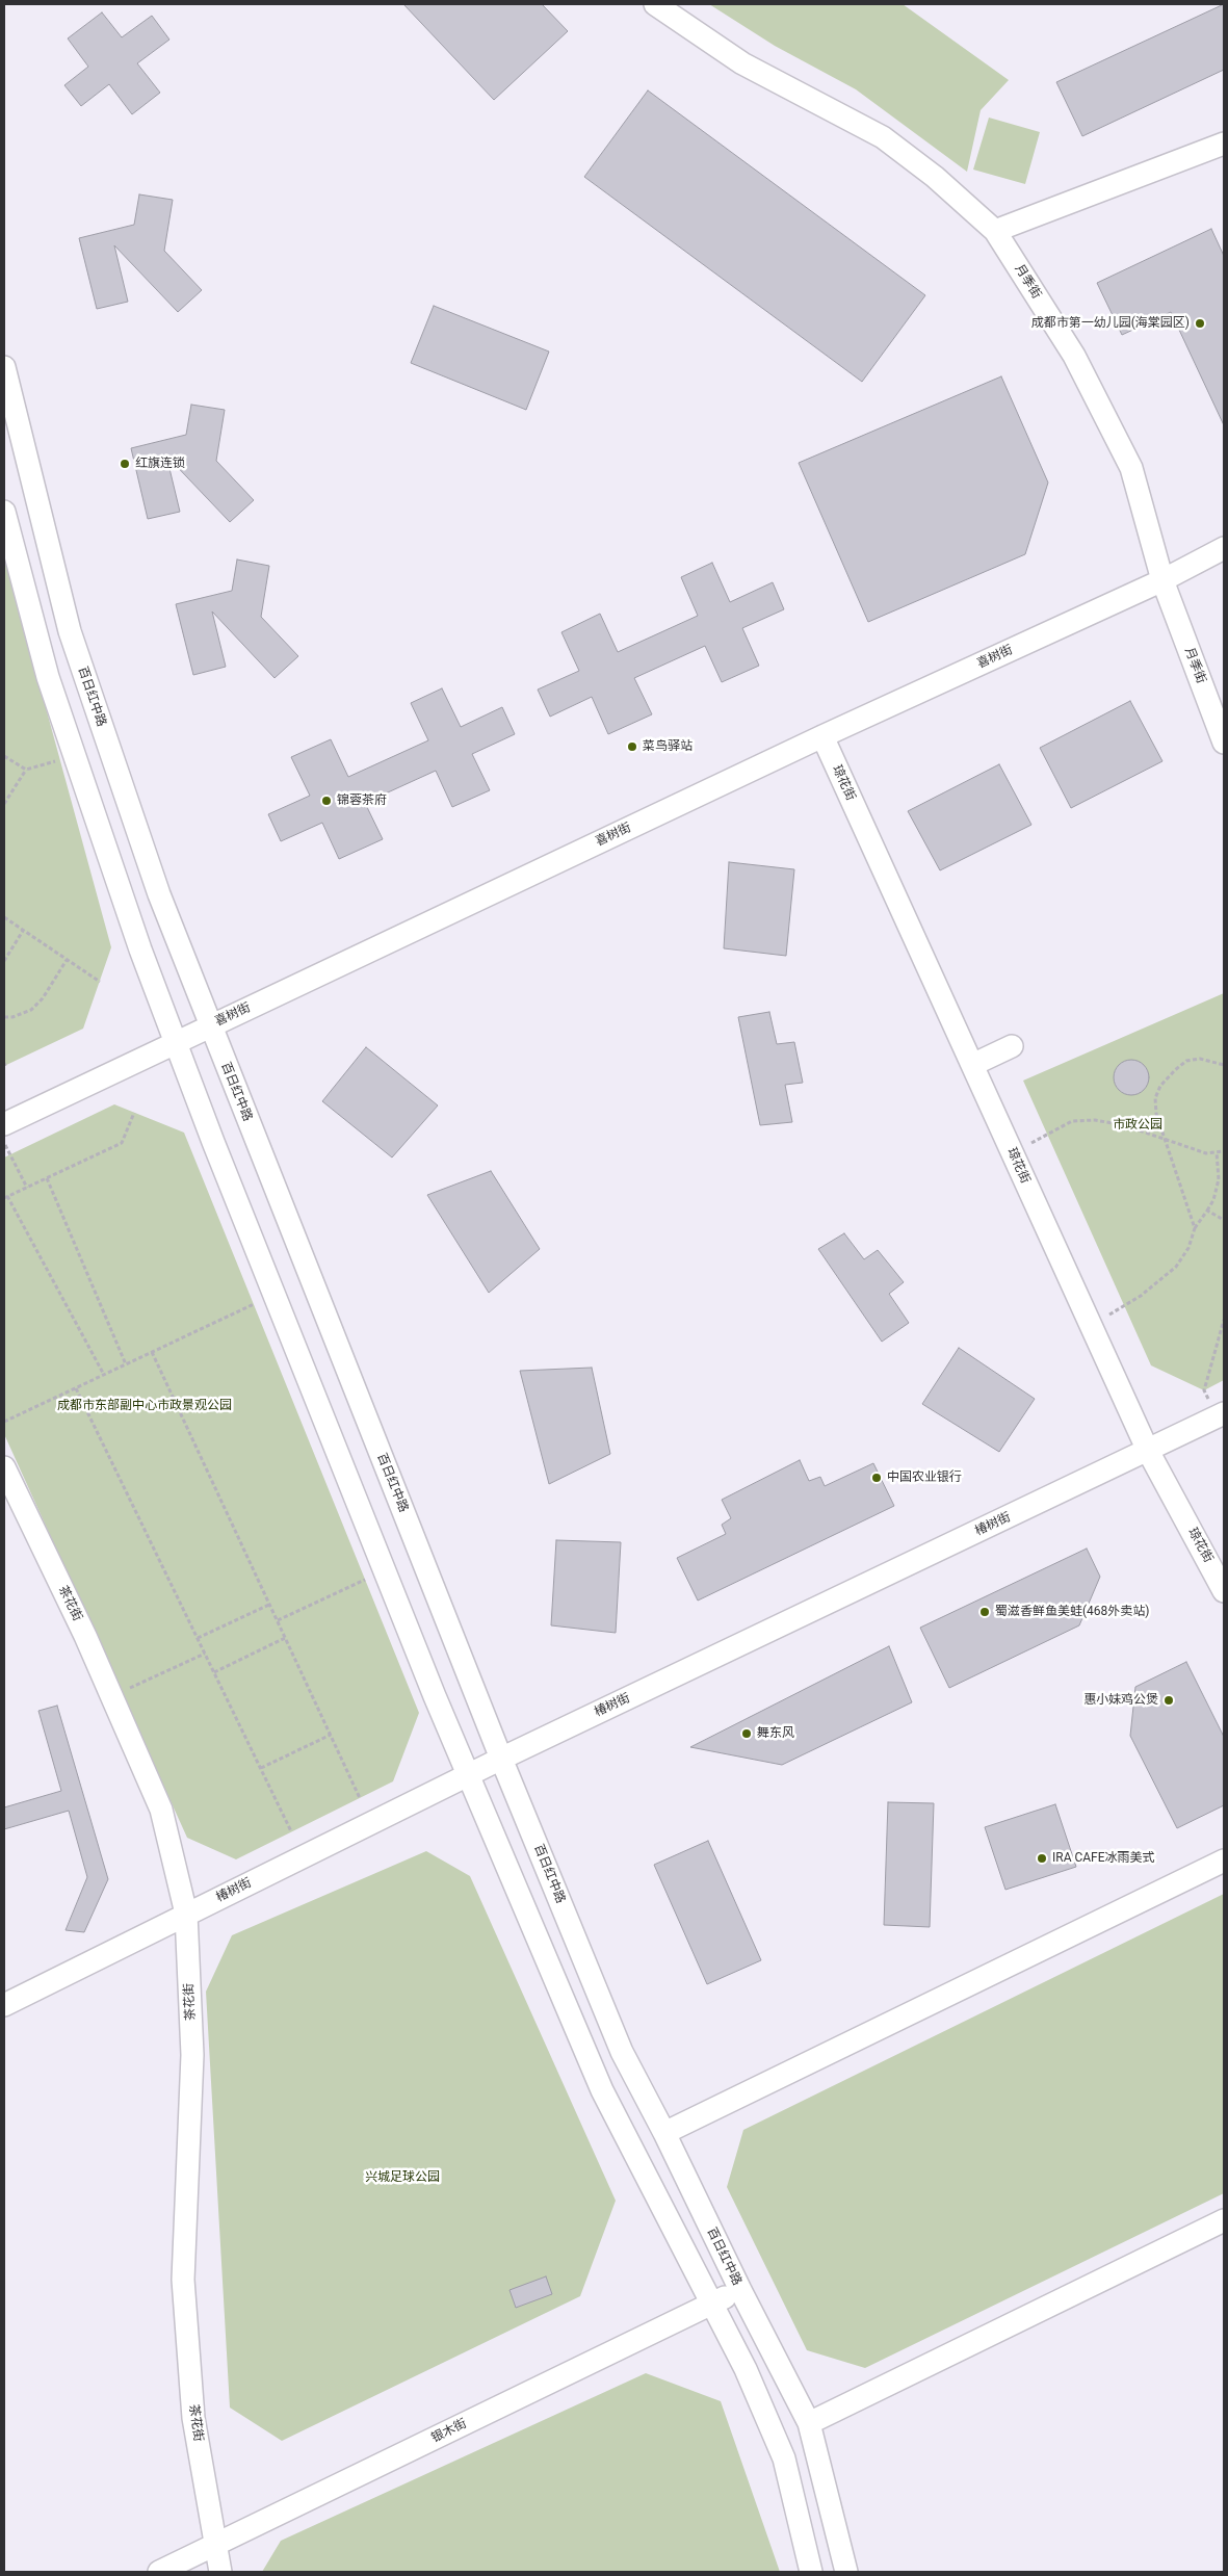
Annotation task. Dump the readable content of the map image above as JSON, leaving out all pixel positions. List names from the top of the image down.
{
  "streets": {
    "street": [
      "月季街",
      "喜树街",
      "百日红中路",
      "琼花街",
      "椿树街",
      "茶花街",
      "银木街"
    ]
  },
  "crossings": [
    ["月季街", "喜树街"],
    ["喜树街", "百日红中路"],
    ["喜树街", "琼花街"],
    ["百日红中路", "椿树街"],
    ["百日红中路", "银木街"],
    ["琼花街", "椿树街"],
    ["椿树街", "茶花街"],
    ["茶花街", "银木街"]
  ],
  "parks": ["市政公园", "成都市东部副中心市政景观公园", "兴城足球公园"],
  "places": [
    "成都市第一幼儿园(海棠园区)",
    "红旗连锁",
    "菜鸟驿站",
    "锦蓉茶府",
    "中国农业银行",
    "蜀滋香鲜鱼美蛙(468外卖站)",
    "惠小妹鸡公煲",
    "舞东风",
    "IRA CAFE冰雨美式"
  ]
}
